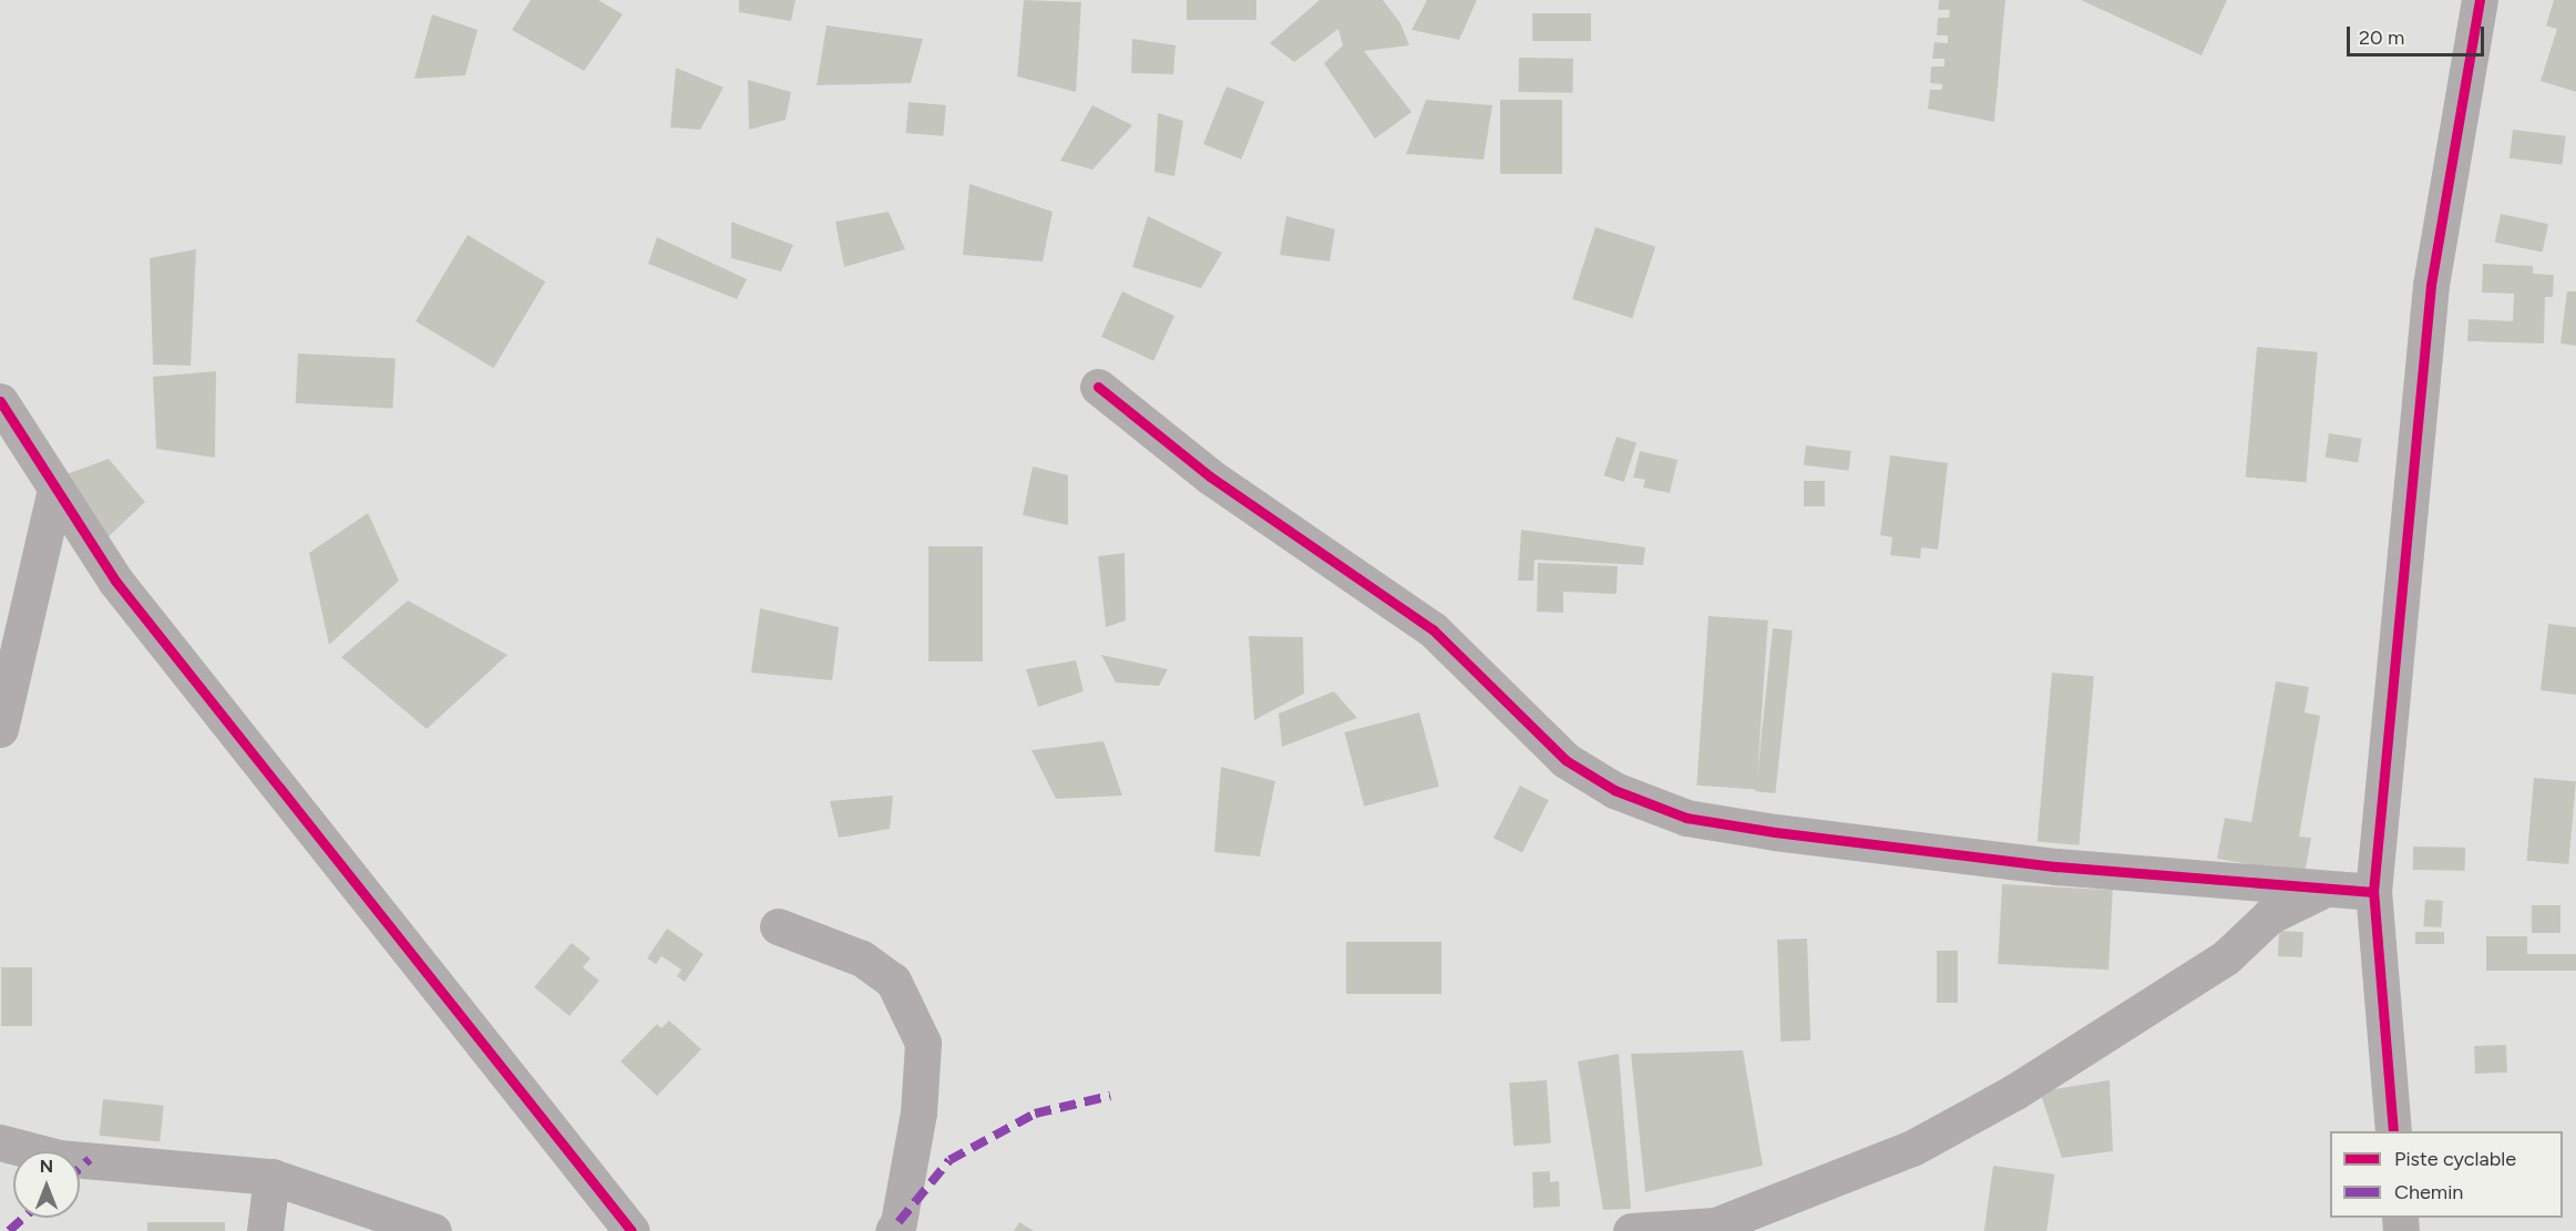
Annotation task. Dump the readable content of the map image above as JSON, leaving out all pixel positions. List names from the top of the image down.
{
  "legend": ["Piste cyclable", "Chemin"],
  "scale_bar": "20 m",
  "north": "top"
}
